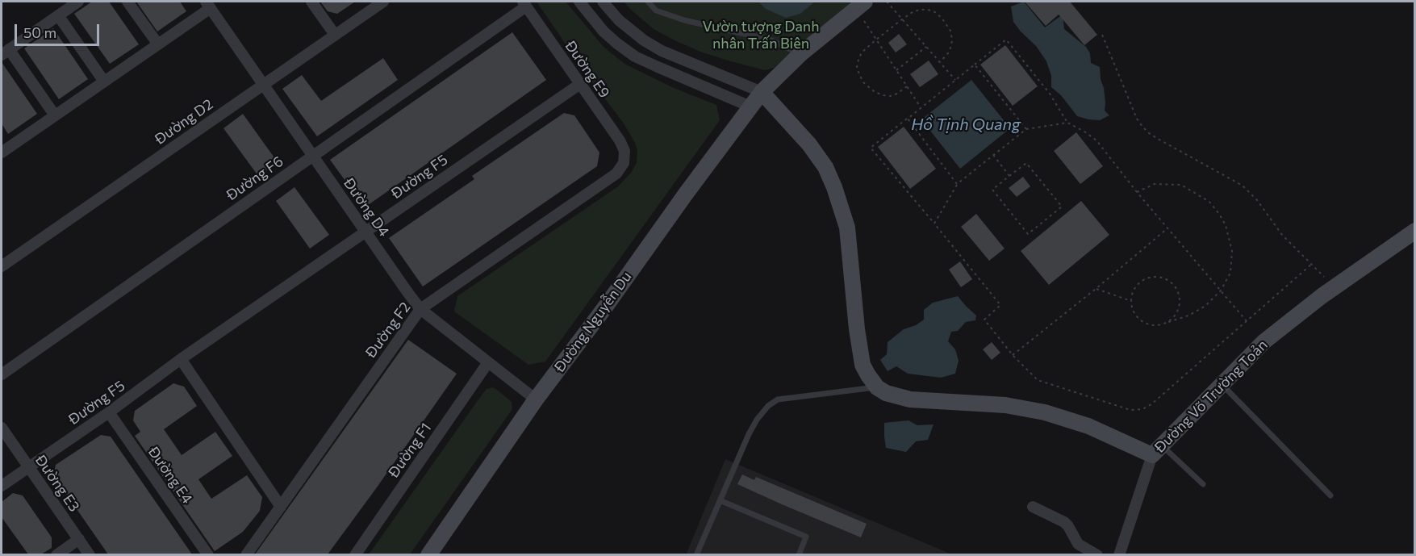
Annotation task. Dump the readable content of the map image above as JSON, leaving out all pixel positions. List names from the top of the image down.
{
  "streets": {
    "main road": ["Đường Nguyễn Du", "Đường Võ Trường Toản"],
    "street": [
      "Đường E9",
      "Đường D2",
      "Đường F5",
      "Đường F6",
      "Đường D4",
      "Đường F2",
      "Đường F1",
      "Đường E4",
      "Đường E3"
    ]
  },
  "crossings": [
    ["Đường E9", "Đường F5"],
    ["Đường E9", "Đường F6"],
    ["Đường E9", "Đường F2"],
    ["Đường D2", "Đường D4"],
    ["Đường F5", "Đường D4"],
    ["Đường F5", "Đường E4"],
    ["Đường F5", "Đường E3"],
    ["Đường F6", "Đường D4"],
    ["Đường D4", "Đường Nguyễn Du"],
    ["Đường D4", "Đường F2"],
    ["Đường D4", "Đường F1"]
  ],
  "water": ["Hồ Tịnh Quang"],
  "parks": ["Vườn tượng Danh nhân Trấn Biên"],
  "scale_bar": "50 m"
}
